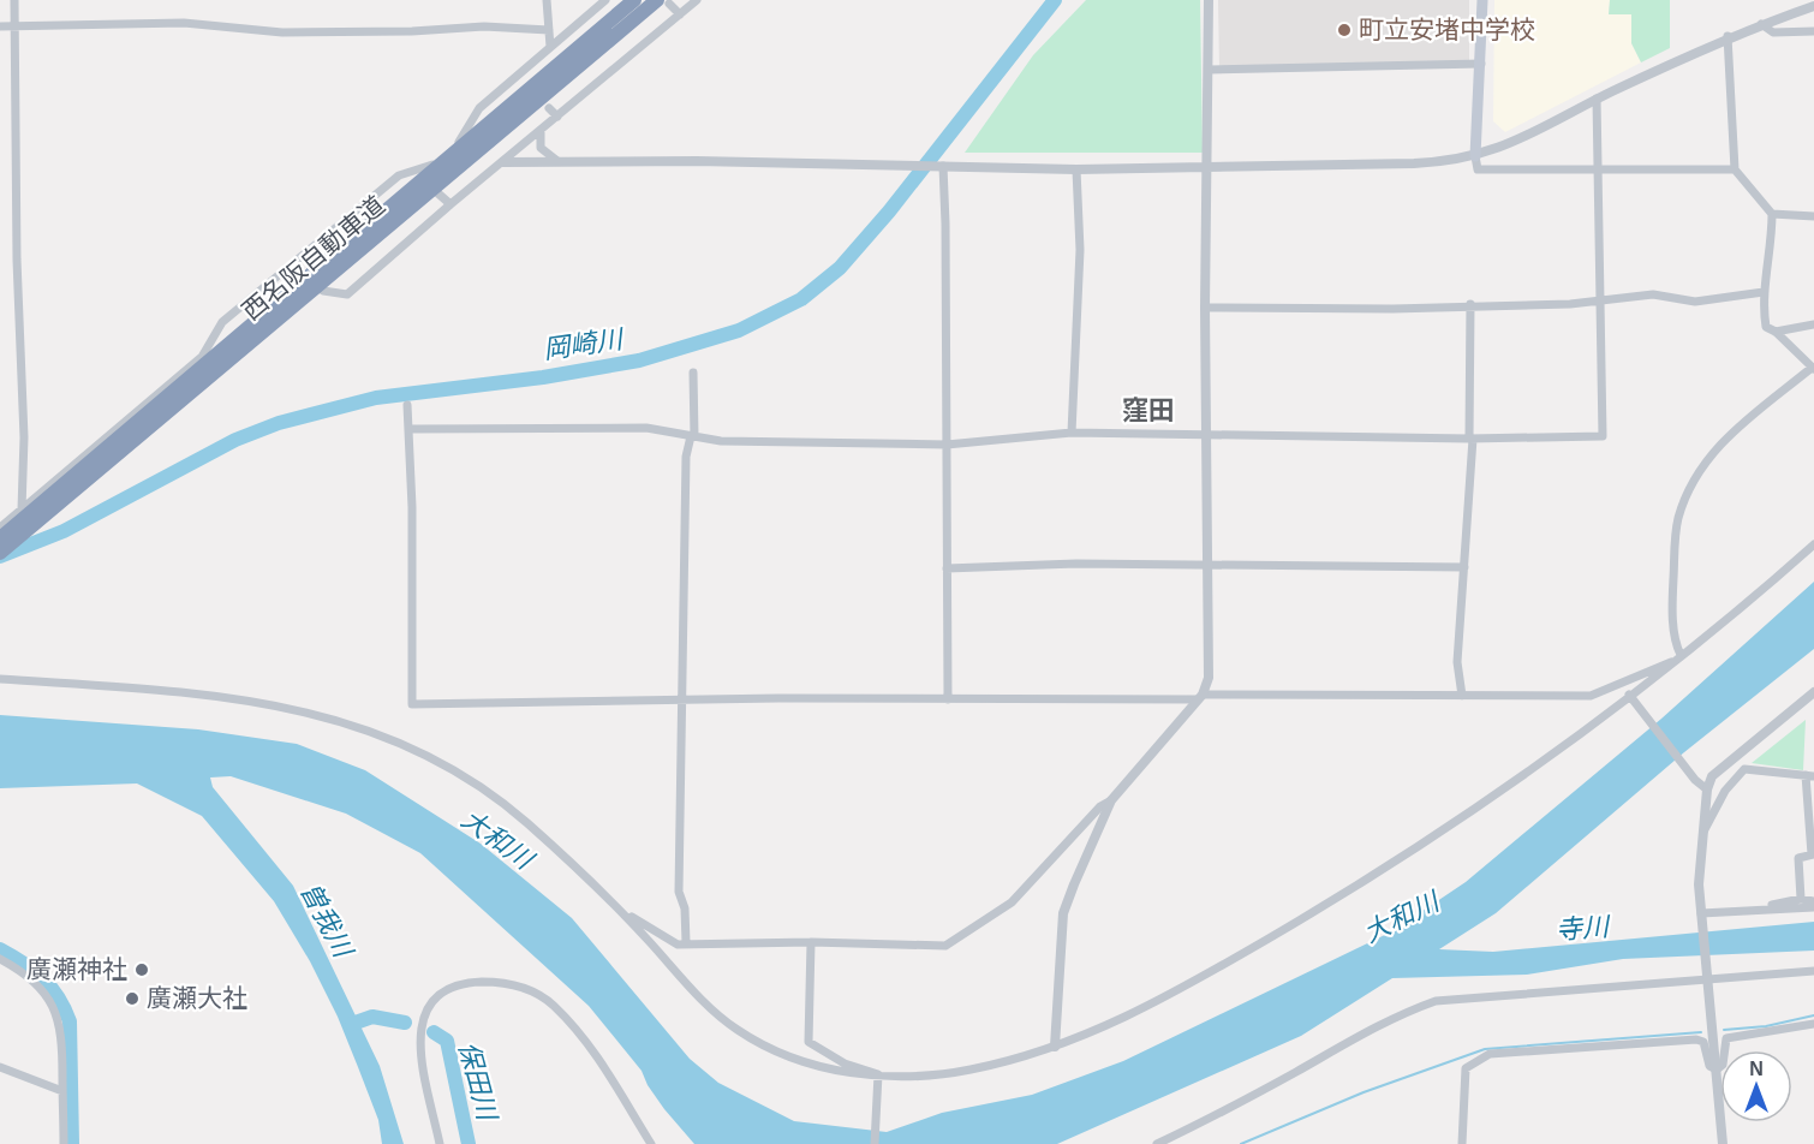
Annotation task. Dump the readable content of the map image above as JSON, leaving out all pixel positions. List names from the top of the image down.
{
  "streets": {
    "highway": ["西名阪自動車道"]
  },
  "districts": ["窪田"],
  "water": [
    "岡崎川",
    "大和川",
    "曽我川",
    "寺川",
    "保田川"
  ],
  "places": ["町立安堵中学校", "廣瀬神社", "廣瀬大社"],
  "north": "top"
}
